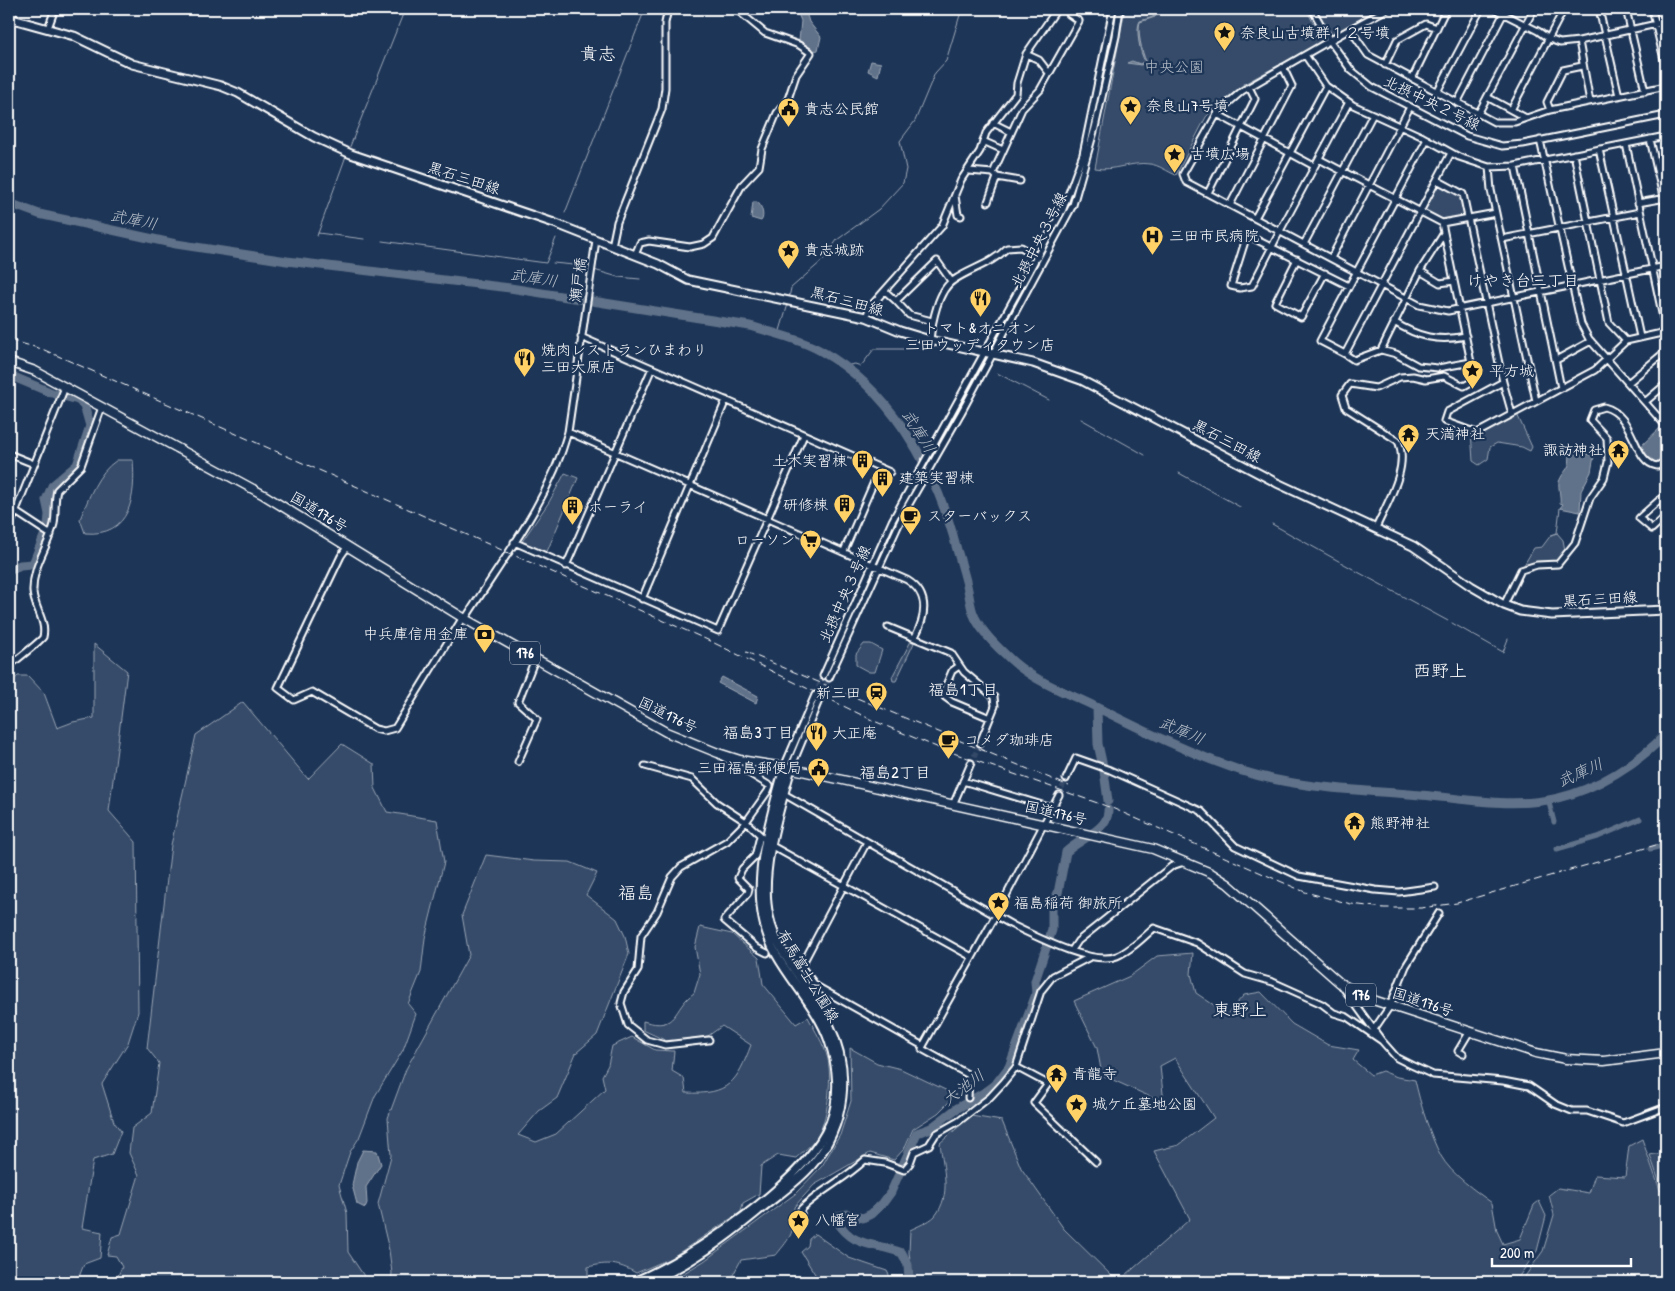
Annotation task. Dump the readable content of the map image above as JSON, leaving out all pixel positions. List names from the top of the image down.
{
  "streets": {
    "highway": ["国道176号", "176"],
    "main road": ["黒石三田線", "有馬富士公園線"],
    "street": ["北摂中央２号線", "北摂中央３号線", "瀬戸橋"]
  },
  "crossings": [
    ["黒石三田線", "北摂中央３号線"],
    ["黒石三田線", "瀬戸橋"],
    ["瀬戸橋", "国道176号"],
    ["国道176号", "有馬富士公園線"]
  ],
  "districts": [
    "貴志",
    "けやき台三丁目",
    "西野上",
    "福島1丁目",
    "福島3丁目",
    "福島2丁目",
    "福島",
    "東野上"
  ],
  "water": ["武庫川", "大池川"],
  "parks": ["中央公園"],
  "places": {
    "place": [
      "奈良山古墳群１２号墳",
      "奈良山7号墳",
      "古墳広場",
      "貴志城跡",
      "平方城",
      "福島稲荷 御旅所",
      "城ケ丘墓地公園",
      "八幡宮"
    ],
    "public building": ["貴志公民館", "三田福島郵便局"],
    "hospital": ["三田市民病院"],
    "restaurant": ["トマト&オニオン 三田ウッディタウン店", "焼肉レストランひまわり 三田大原店", "大正庵"],
    "temple": [
      "天満神社",
      "諏訪神社",
      "熊野神社",
      "青龍寺"
    ],
    "building": [
      "土木実習棟",
      "建築実習棟",
      "研修棟",
      "ホーライ"
    ],
    "cafe": ["スターバックス", "コメダ珈琲店"],
    "supermarket": ["ローソン"],
    "bank": ["中兵庫信用金庫"],
    "station": ["新三田"]
  },
  "scale_bar": "200 m"
}
